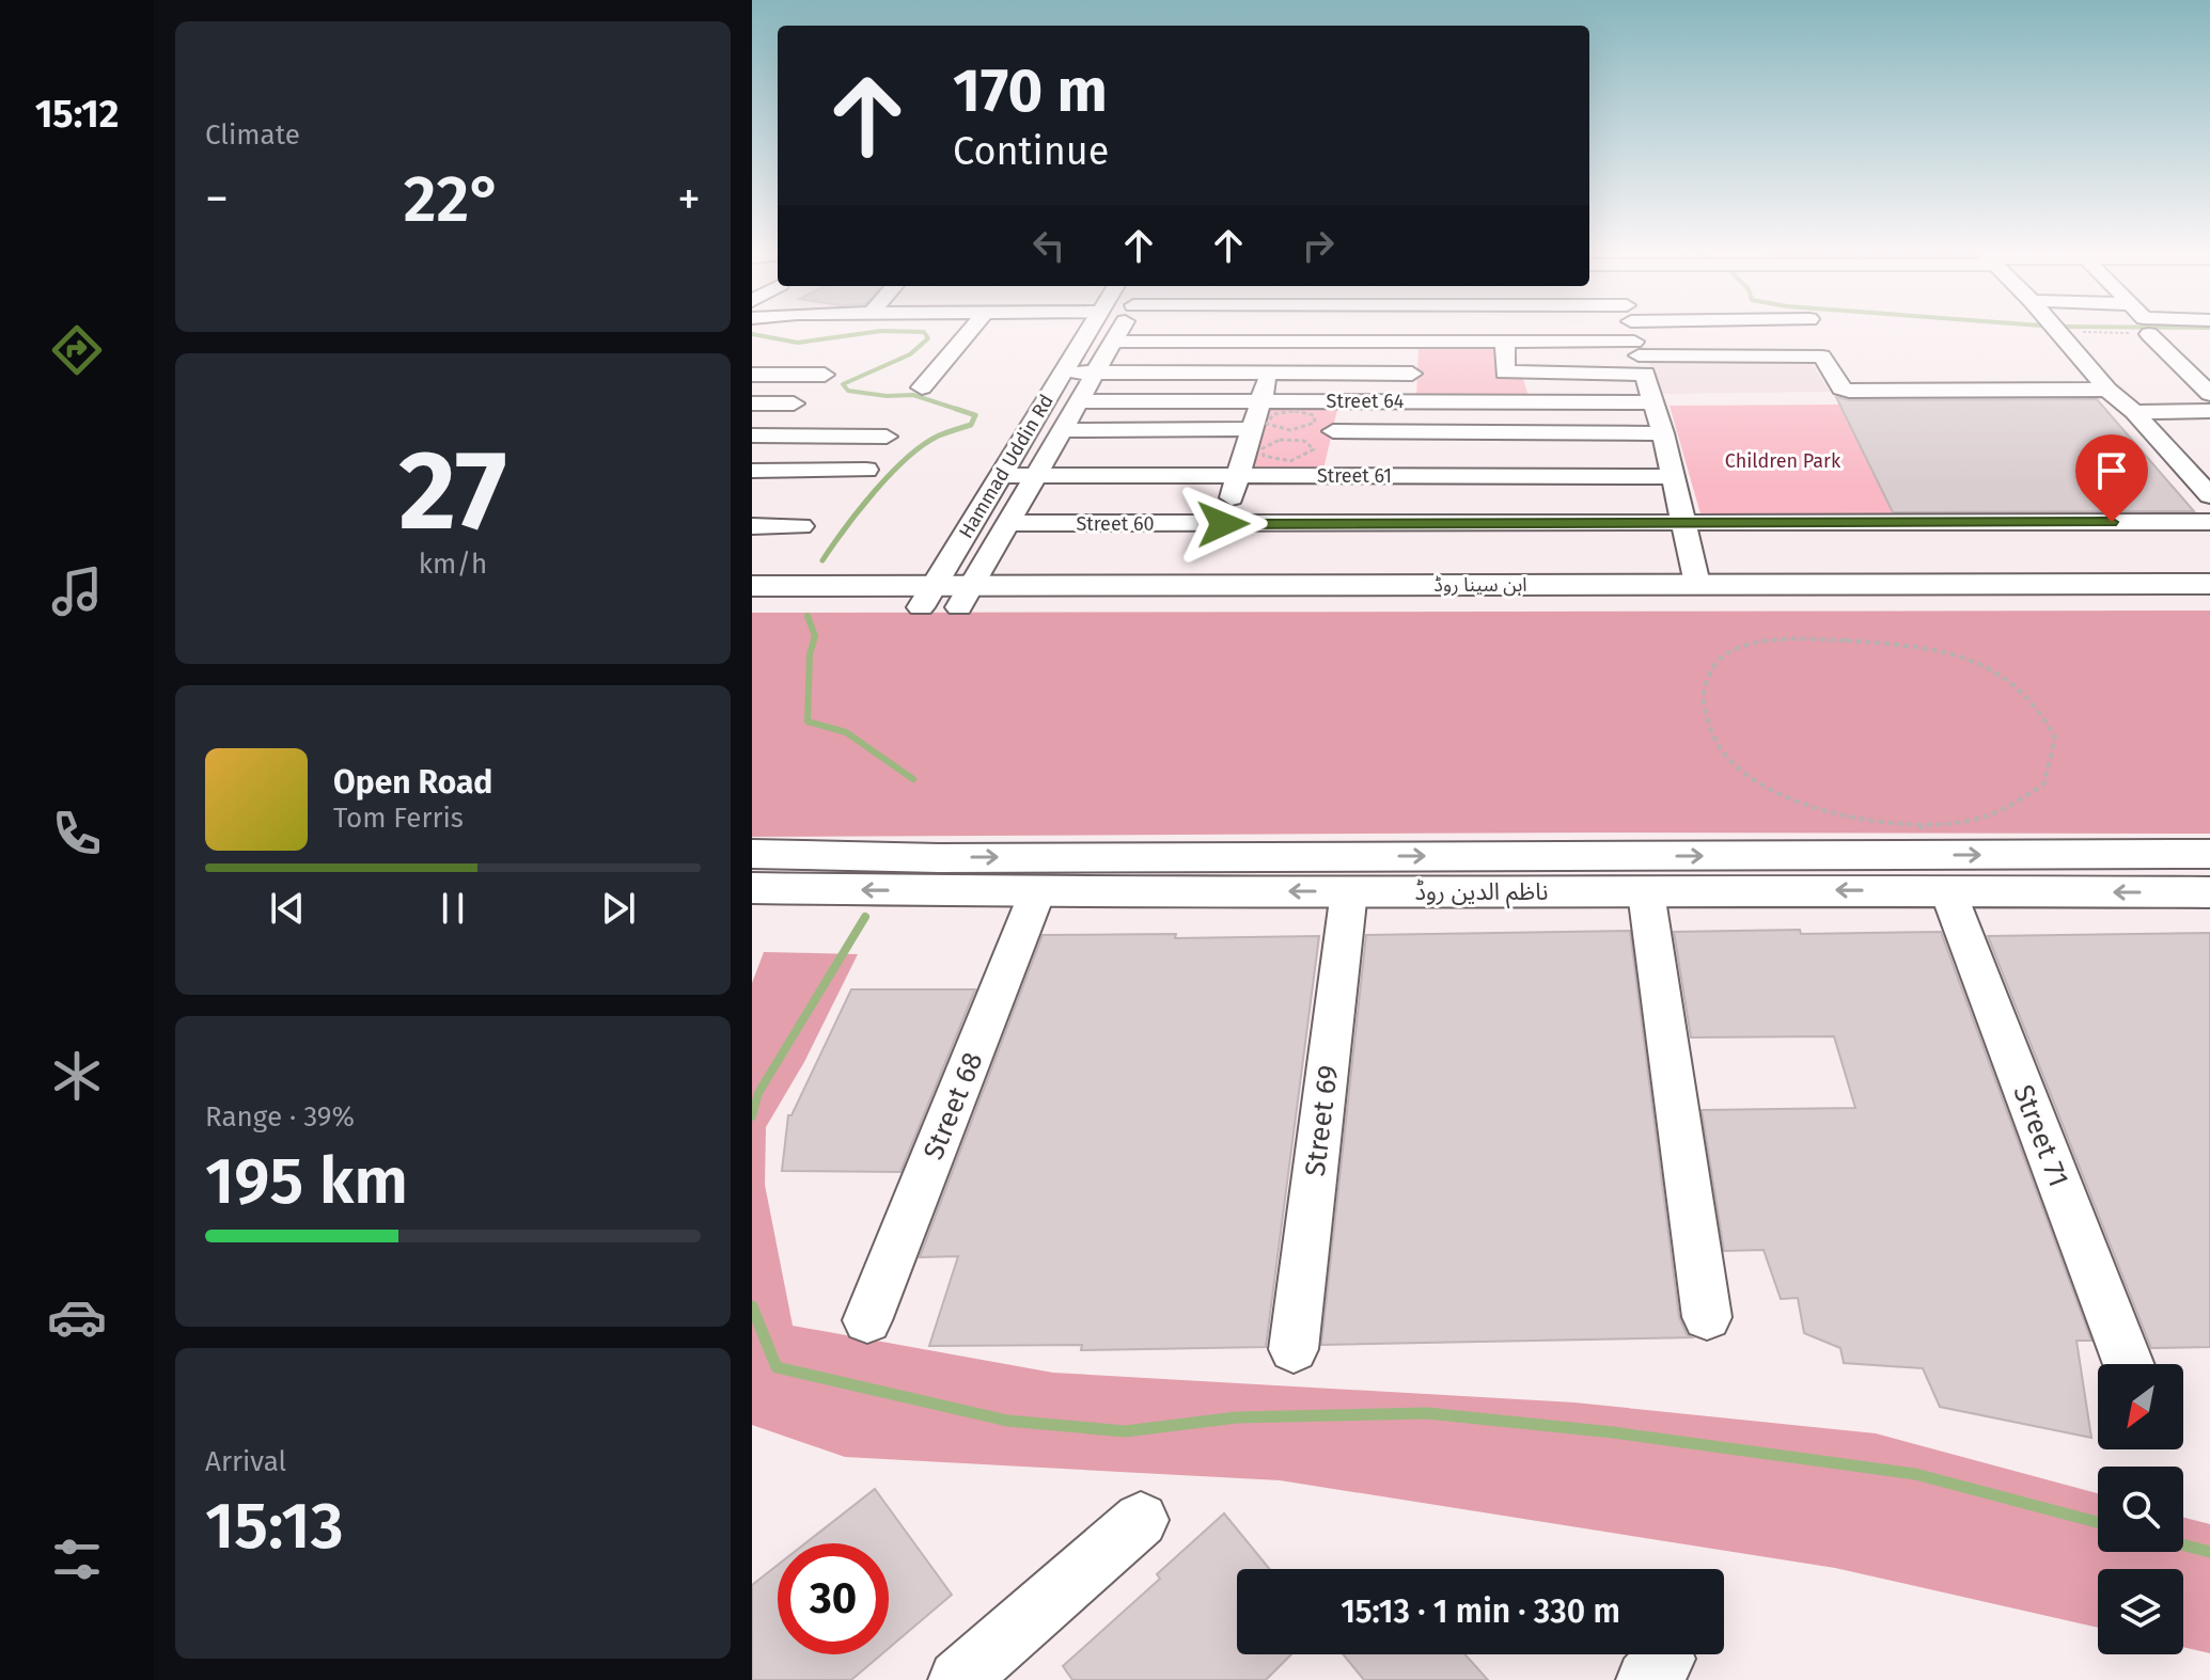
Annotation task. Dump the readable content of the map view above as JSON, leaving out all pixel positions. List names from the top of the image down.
{
  "streets": {
    "main road": ["ابن سینا روڈ", "ناظم الدین روڈ"],
    "street": [
      "Street 64",
      "Hammad Uddin Rd",
      "Street 61",
      "Street 60",
      "Street 68",
      "Street 69",
      "Street 71"
    ]
  },
  "crossings": [
    ["Street 64", "Hammad Uddin Rd"],
    ["Hammad Uddin Rd", "Street 61"],
    ["Hammad Uddin Rd", "Street 60"],
    ["Hammad Uddin Rd", "ابن سینا روڈ"],
    ["ناظم الدین روڈ", "Street 68"],
    ["ناظم الدین روڈ", "Street 69"],
    ["ناظم الدین روڈ", "Street 71"]
  ],
  "parks": ["Children Park"],
  "north": "bottom left",
  "page": {
    "tabs": "15:12",
    "tile": [
      "Climate",
      ["27", "km/h"],
      ["Range · 39%", "195 km"],
      ["Arrival", "15:13"]
    ],
    "turn": ["170 m", "Continue"],
    "heat": ["−", "22°", "+"],
    "song": ["Open Road", "Tom Ferris"],
    "limit": "30",
    "trip": "15:13 · 1 min · 330 m"
  }
}
